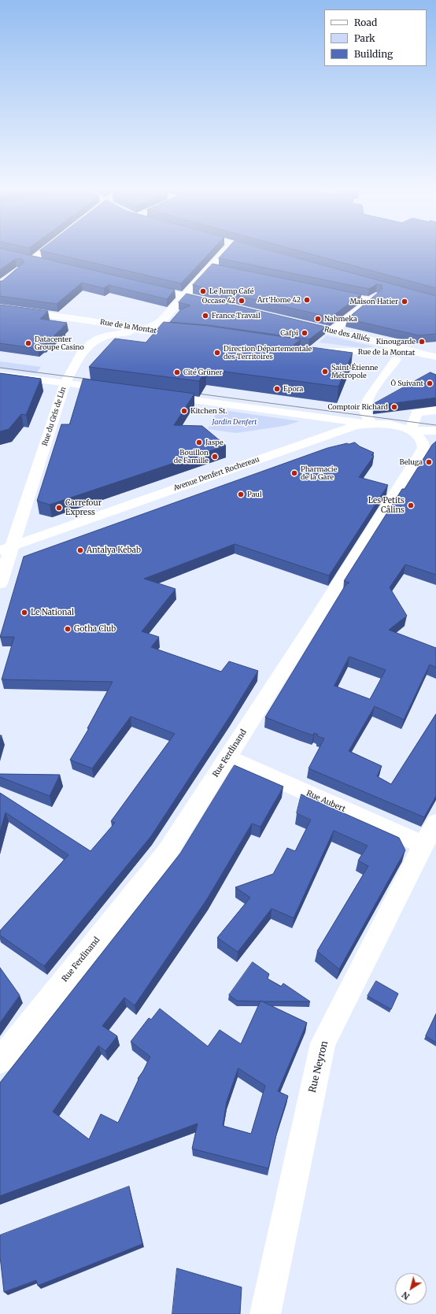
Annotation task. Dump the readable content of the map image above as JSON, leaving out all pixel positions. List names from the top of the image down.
{
  "streets": {
    "street": [
      "Rue de la Montat",
      "Rue des Alliés",
      "Rue du Gris de Lin",
      "Avenue Denfert Rochereau",
      "Rue Ferdinand",
      "Rue Aubert",
      "Rue Neyron"
    ]
  },
  "crossings": [
    ["Rue de la Montat", "Rue des Alliés"],
    ["Rue de la Montat", "Rue du Gris de Lin"],
    ["Rue du Gris de Lin", "Avenue Denfert Rochereau"],
    ["Avenue Denfert Rochereau", "Rue Ferdinand"],
    ["Rue Ferdinand", "Rue Aubert"],
    ["Rue Aubert", "Rue Neyron"]
  ],
  "parks": ["Jardin Denfert"],
  "places": [
    "Le Jump Café",
    "Art'Home 42",
    "Occase 42",
    "Maison Hatier",
    "France Travail",
    "Nahmeka",
    "Cafpi",
    "Kinougarde",
    "Datacenter Groupe Casino",
    "Direction Départementale des Territoires",
    "Saint-Étienne Métropole",
    "Cité Grüner",
    "Ô Suivant",
    "Epora",
    "Comptoir Richard",
    "Kitchen St.",
    "Jaspe",
    "Bouillon de Famille",
    "Beluga",
    "Pharmacie de la Gare",
    "Paul",
    "Les Petits Câlins",
    "Carrefour Express",
    "Antalya Kebab",
    "Le National",
    "Gotha Club"
  ],
  "legend": ["Road", "Park", "Building"],
  "north": "bottom left"
}
